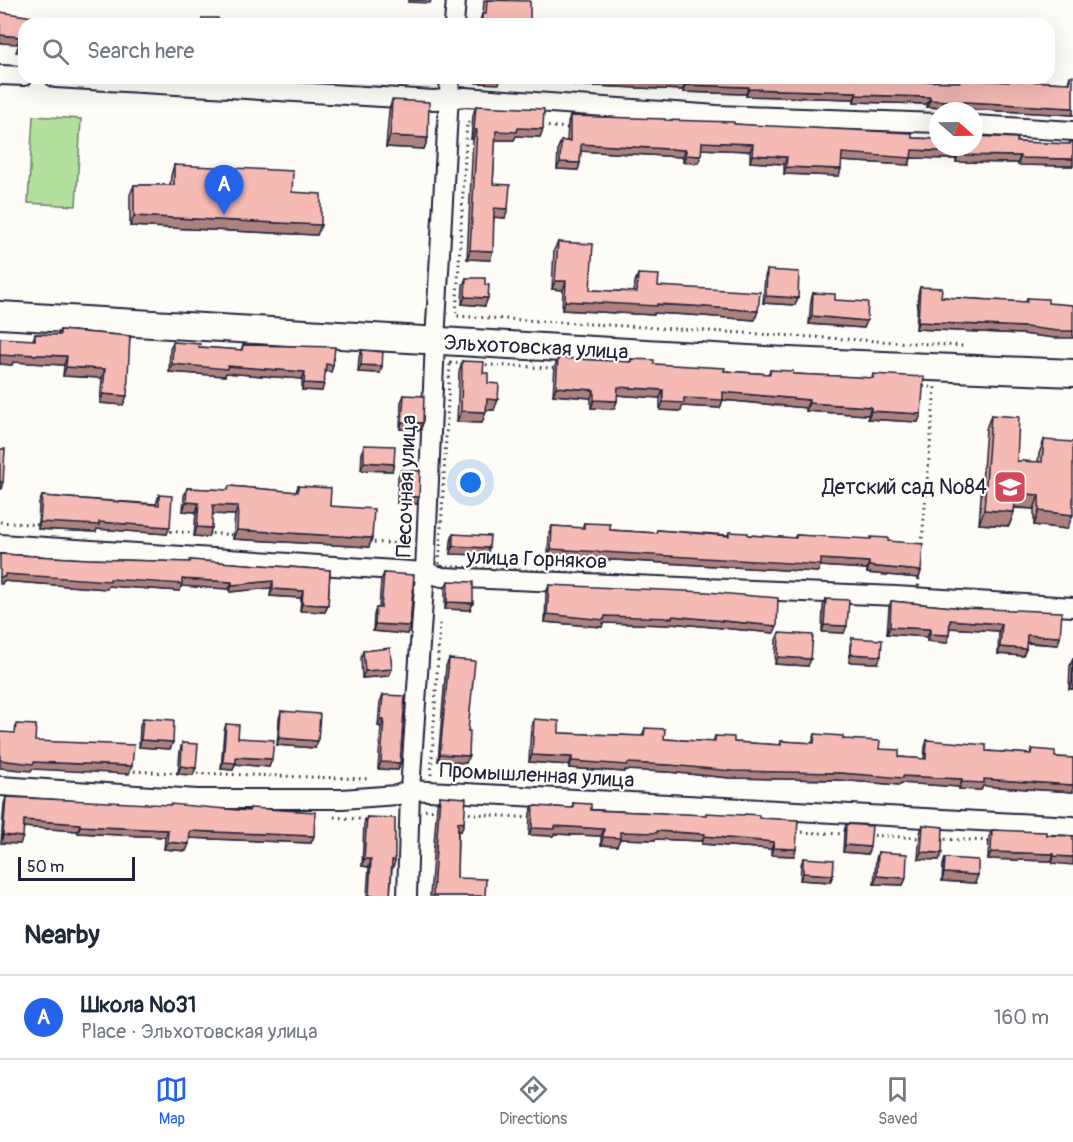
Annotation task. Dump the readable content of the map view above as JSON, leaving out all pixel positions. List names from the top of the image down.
{
  "streets": {
    "street": [
      "Эльхотовская улица",
      "Песочная улица",
      "улица Горняков",
      "Промышленная улица"
    ]
  },
  "crossings": [
    ["Эльхотовская улица", "Песочная улица"],
    ["Песочная улица", "улица Горняков"],
    ["Песочная улица", "Промышленная улица"]
  ],
  "places": {
    "school or university": ["Детский сад №84"]
  },
  "scale_bar": "50 m",
  "north": "right",
  "page": {
    "search": "Search here",
    "pins": "A",
    "scale": "50 m",
    "heading": "Nearby",
    "list": [
      {
        "mark": "A",
        "name": "Школа №31",
        "note": "Place · Эльхотовская улица",
        "value": "160 m"
      }
    ],
    "nav": ["Map", "Directions", "Saved"]
  }
}
